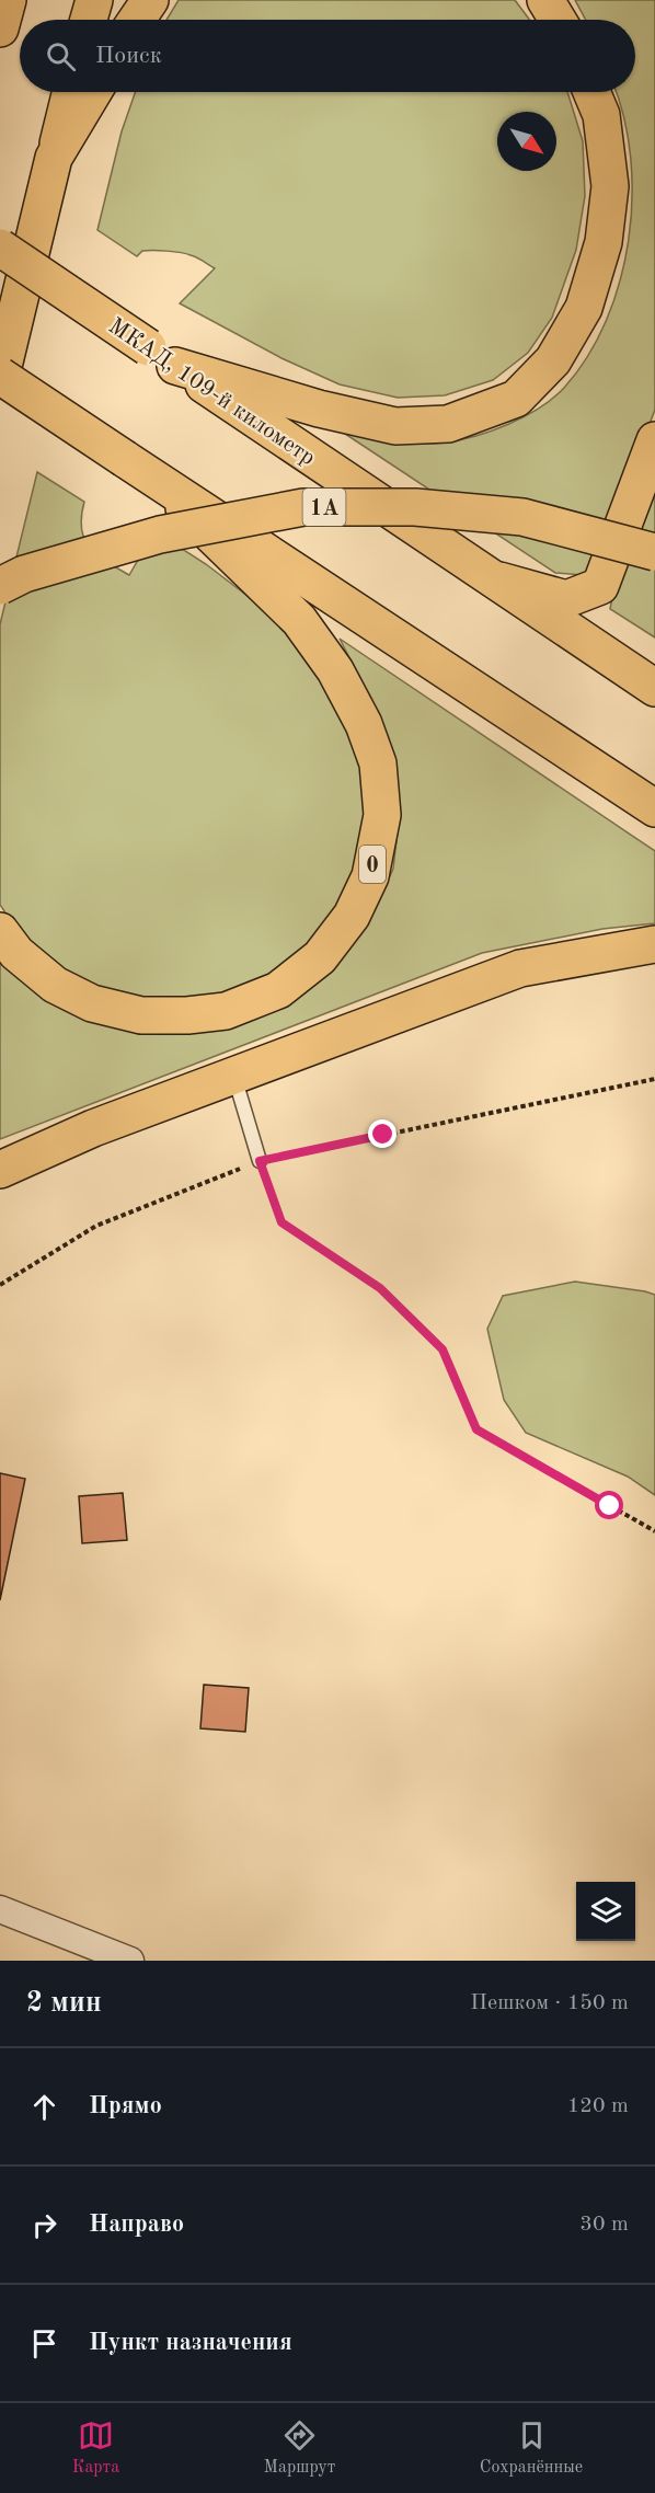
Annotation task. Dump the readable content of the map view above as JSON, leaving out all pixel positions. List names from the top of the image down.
{
  "streets": {
    "main road": ["МКАД, 109-й километр", "1A", "0"]
  },
  "north": "bottom right",
  "page": {
    "search": "Поиск",
    "heading": ["2 мин", "Пешком · 150 m"],
    "list": [
      ["Прямо", "120 m"],
      ["Направо", "30 m"],
      "Пункт назначения"
    ],
    "nav": ["Карта", "Маршрут", "Сохранённые"]
  }
}
